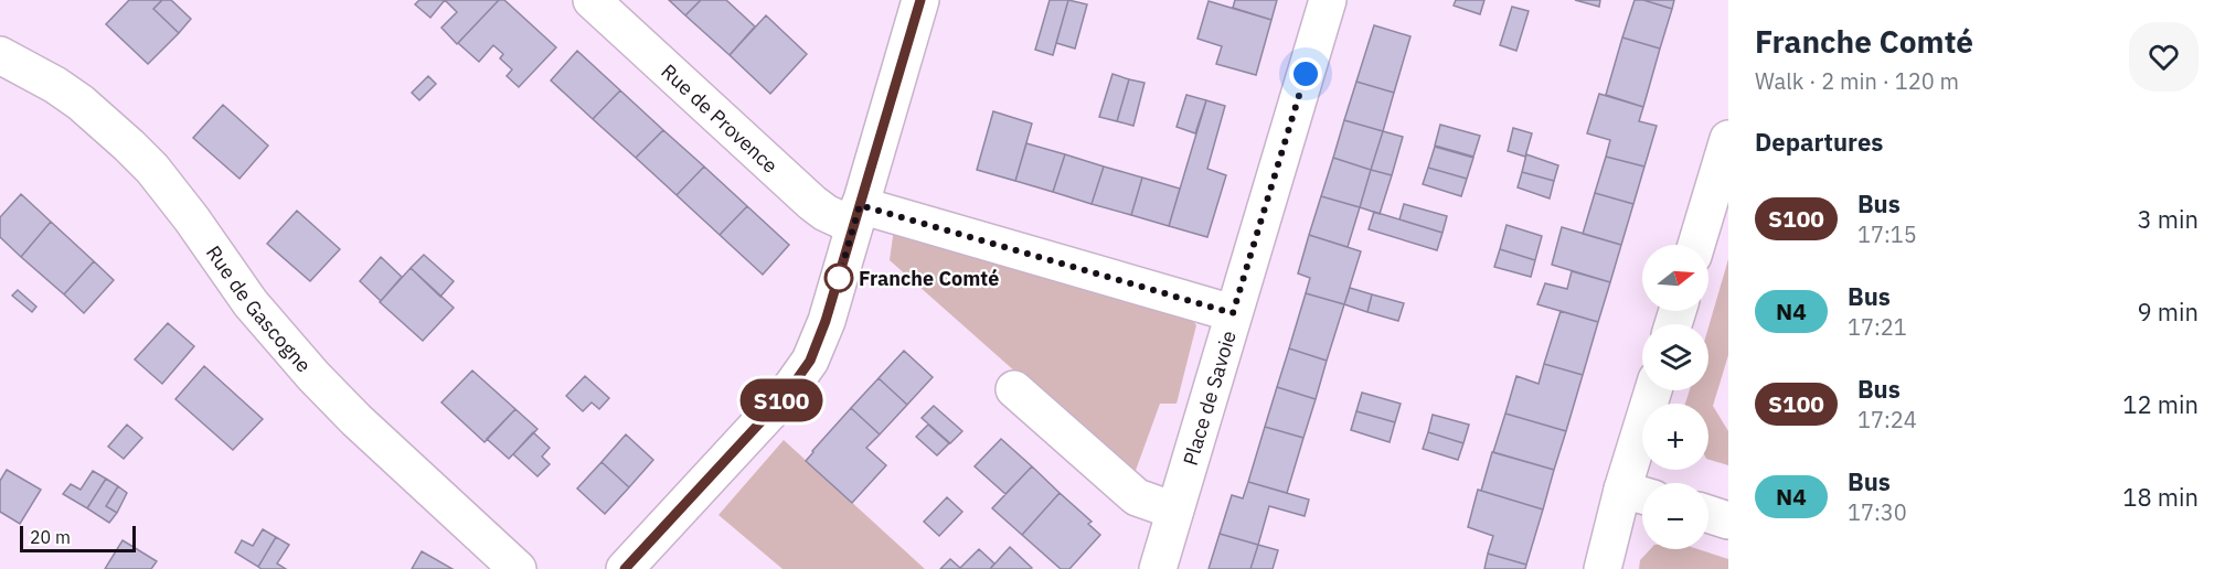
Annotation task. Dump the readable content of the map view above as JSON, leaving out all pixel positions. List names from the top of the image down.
{
  "streets": {
    "street": ["Rue de Provence", "Rue de Gascogne", "Place de Savoie"]
  },
  "crossings": [
    ["Rue de Provence", "Place de Savoie"]
  ],
  "places": ["Franche Comté"],
  "lines": ["bus line S100"],
  "scale_bar": "20 m",
  "north": "right",
  "page": {
    "on_map": "S100",
    "heading": [
      ["Franche Comté", "Walk · 2 min · 120 m"],
      "Departures"
    ],
    "list": [
      {
        "mark": "S100",
        "name": "Bus",
        "note": "17:15",
        "value": "3 min"
      },
      {
        "mark": "N4",
        "name": "Bus",
        "note": "17:21",
        "value": "9 min"
      },
      {
        "mark": "S100",
        "name": "Bus",
        "note": "17:24",
        "value": "12 min"
      },
      {
        "mark": "N4",
        "name": "Bus",
        "note": "17:30",
        "value": "18 min"
      }
    ],
    "map_buttons": ["+", "−"],
    "scale": "20 m"
  }
}
